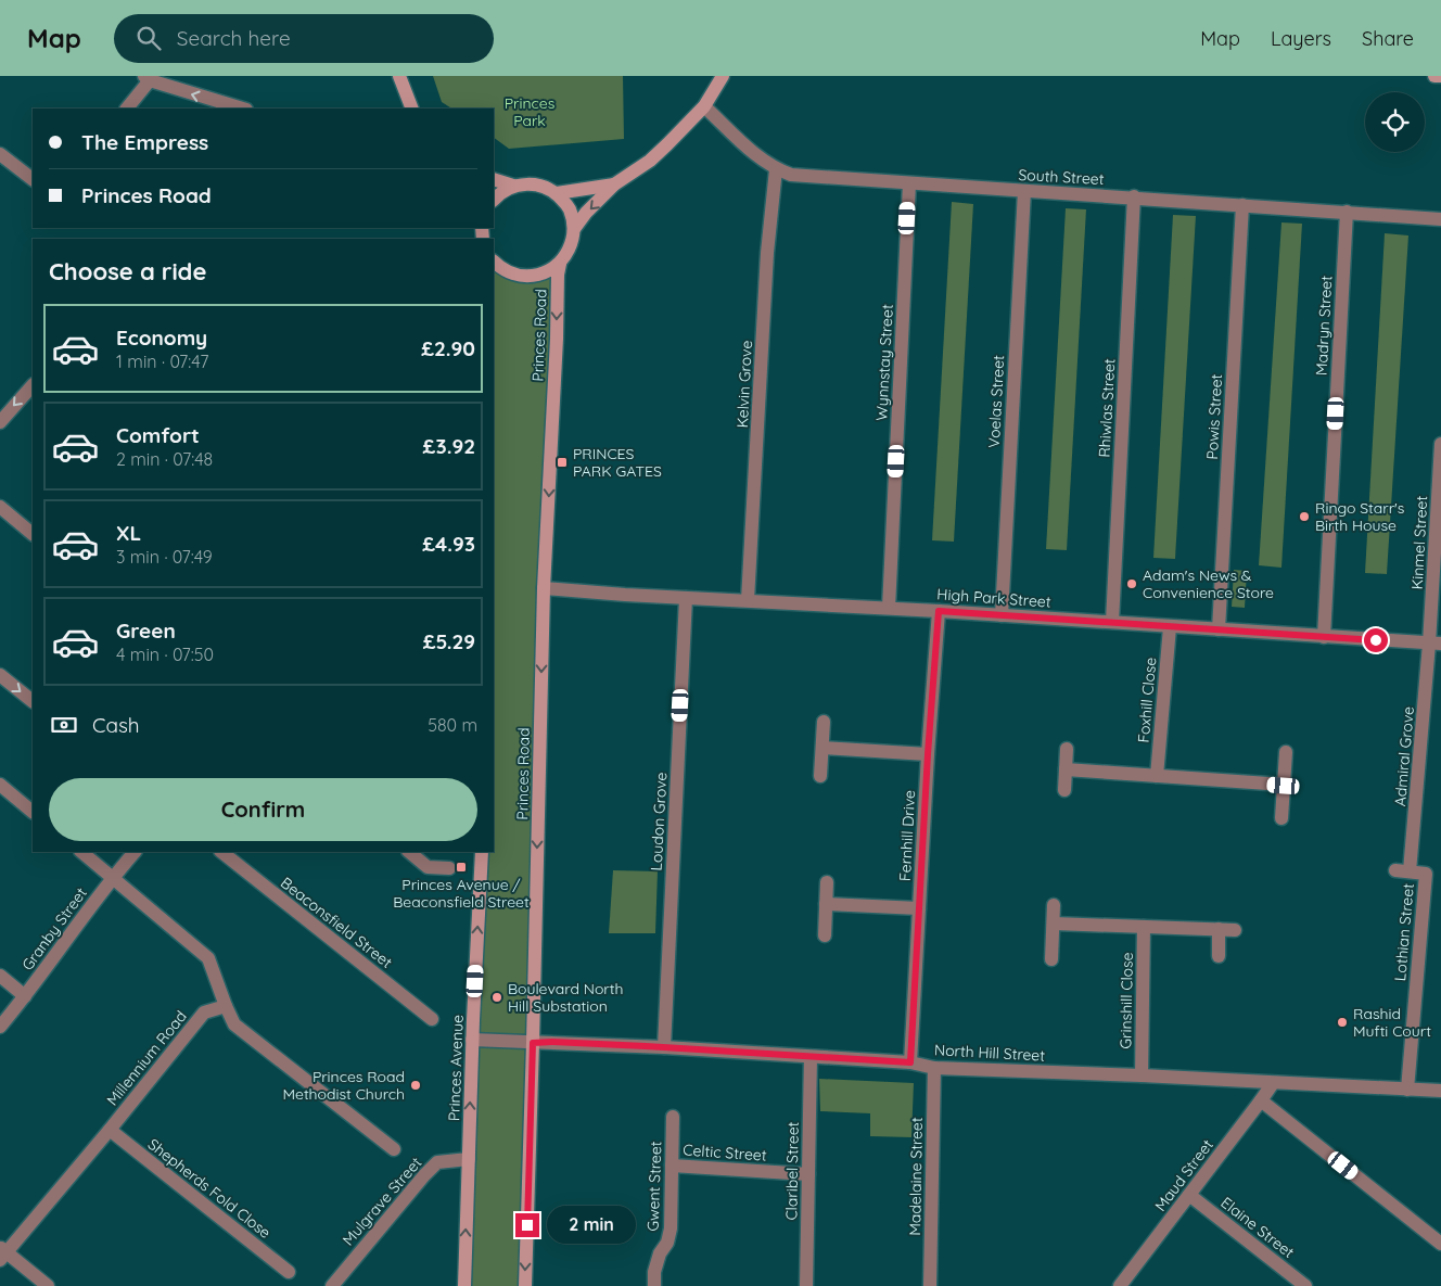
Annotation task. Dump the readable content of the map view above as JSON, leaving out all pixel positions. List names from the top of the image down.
{
  "streets": {
    "main road": ["Princes Road", "Princes Avenue"],
    "street": [
      "South Street",
      "Madryn Street",
      "Wynnstay Street",
      "Kelvin Grove",
      "Voelas Street",
      "Rhiwlas Street",
      "Powis Street",
      "Kinmel Street",
      "High Park Street",
      "Foxhill Close",
      "Admiral Grove",
      "Loudon Grove",
      "Fernhill Drive",
      "Beaconsfield Street",
      "Granby Street",
      "Lothian Street",
      "Grinshill Close",
      "North Hill Street",
      "Millennium Road",
      "Celtic Street",
      "Claribel Street",
      "Maud Street",
      "Madelaine Street",
      "Gwent Street",
      "Shepherds Fold Close",
      "Mulgrave Street",
      "Elaine Street"
    ]
  },
  "crossings": [
    ["South Street", "Madryn Street"],
    ["South Street", "Wynnstay Street"],
    ["South Street", "Kelvin Grove"],
    ["South Street", "Voelas Street"],
    ["South Street", "Rhiwlas Street"],
    ["South Street", "Powis Street"],
    ["Madryn Street", "High Park Street"],
    ["Princes Road", "High Park Street"],
    ["Princes Road", "North Hill Street"],
    ["Wynnstay Street", "High Park Street"],
    ["Kelvin Grove", "High Park Street"],
    ["Voelas Street", "High Park Street"],
    ["Rhiwlas Street", "High Park Street"],
    ["Powis Street", "High Park Street"],
    ["Kinmel Street", "High Park Street"],
    ["Kinmel Street", "Admiral Grove"],
    ["High Park Street", "Foxhill Close"],
    ["High Park Street", "Admiral Grove"],
    ["High Park Street", "Loudon Grove"],
    ["High Park Street", "Fernhill Drive"],
    ["Admiral Grove", "Lothian Street"],
    ["Loudon Grove", "North Hill Street"],
    ["Fernhill Drive", "North Hill Street"],
    ["Lothian Street", "North Hill Street"],
    ["Grinshill Close", "North Hill Street"],
    ["North Hill Street", "Princes Avenue"],
    ["North Hill Street", "Claribel Street"],
    ["North Hill Street", "Maud Street"],
    ["North Hill Street", "Madelaine Street"],
    ["Millennium Road", "Shepherds Fold Close"],
    ["Princes Avenue", "Mulgrave Street"],
    ["Celtic Street", "Claribel Street"],
    ["Celtic Street", "Gwent Street"],
    ["Maud Street", "Elaine Street"]
  ],
  "one_way": ["Princes Road", "Princes Avenue"],
  "parks": ["Princes Park"],
  "places": {
    "transit": ["PRINCES PARK GATES", "Princes Avenue / Beaconsfield Street"],
    "other": [
      "Ringo Starr's Birth House",
      "Adam's News & Convenience Store",
      "Boulevard North Hill Substation",
      "Rashid Mufti Court",
      "Princes Road Methodist Church"
    ]
  },
  "page": {
    "header": "Map",
    "search": "Search here",
    "nav": ["Map", "Layers", "Share"],
    "banner": ["The Empress", "Princes Road"],
    "heading": "Choose a ride",
    "list": [
      {
        "name": "Economy",
        "note": "1 min · 07:47",
        "value": "£2.90"
      },
      {
        "name": "Comfort",
        "note": "2 min · 07:48",
        "value": "£3.92"
      },
      {
        "name": "XL",
        "note": "3 min · 07:49",
        "value": "£4.93"
      },
      {
        "name": "Green",
        "note": "4 min · 07:50",
        "value": "£5.29"
      }
    ],
    "pay": ["Cash", "580 m"],
    "buttons": "Confirm",
    "bubble": "2 min"
  }
}
